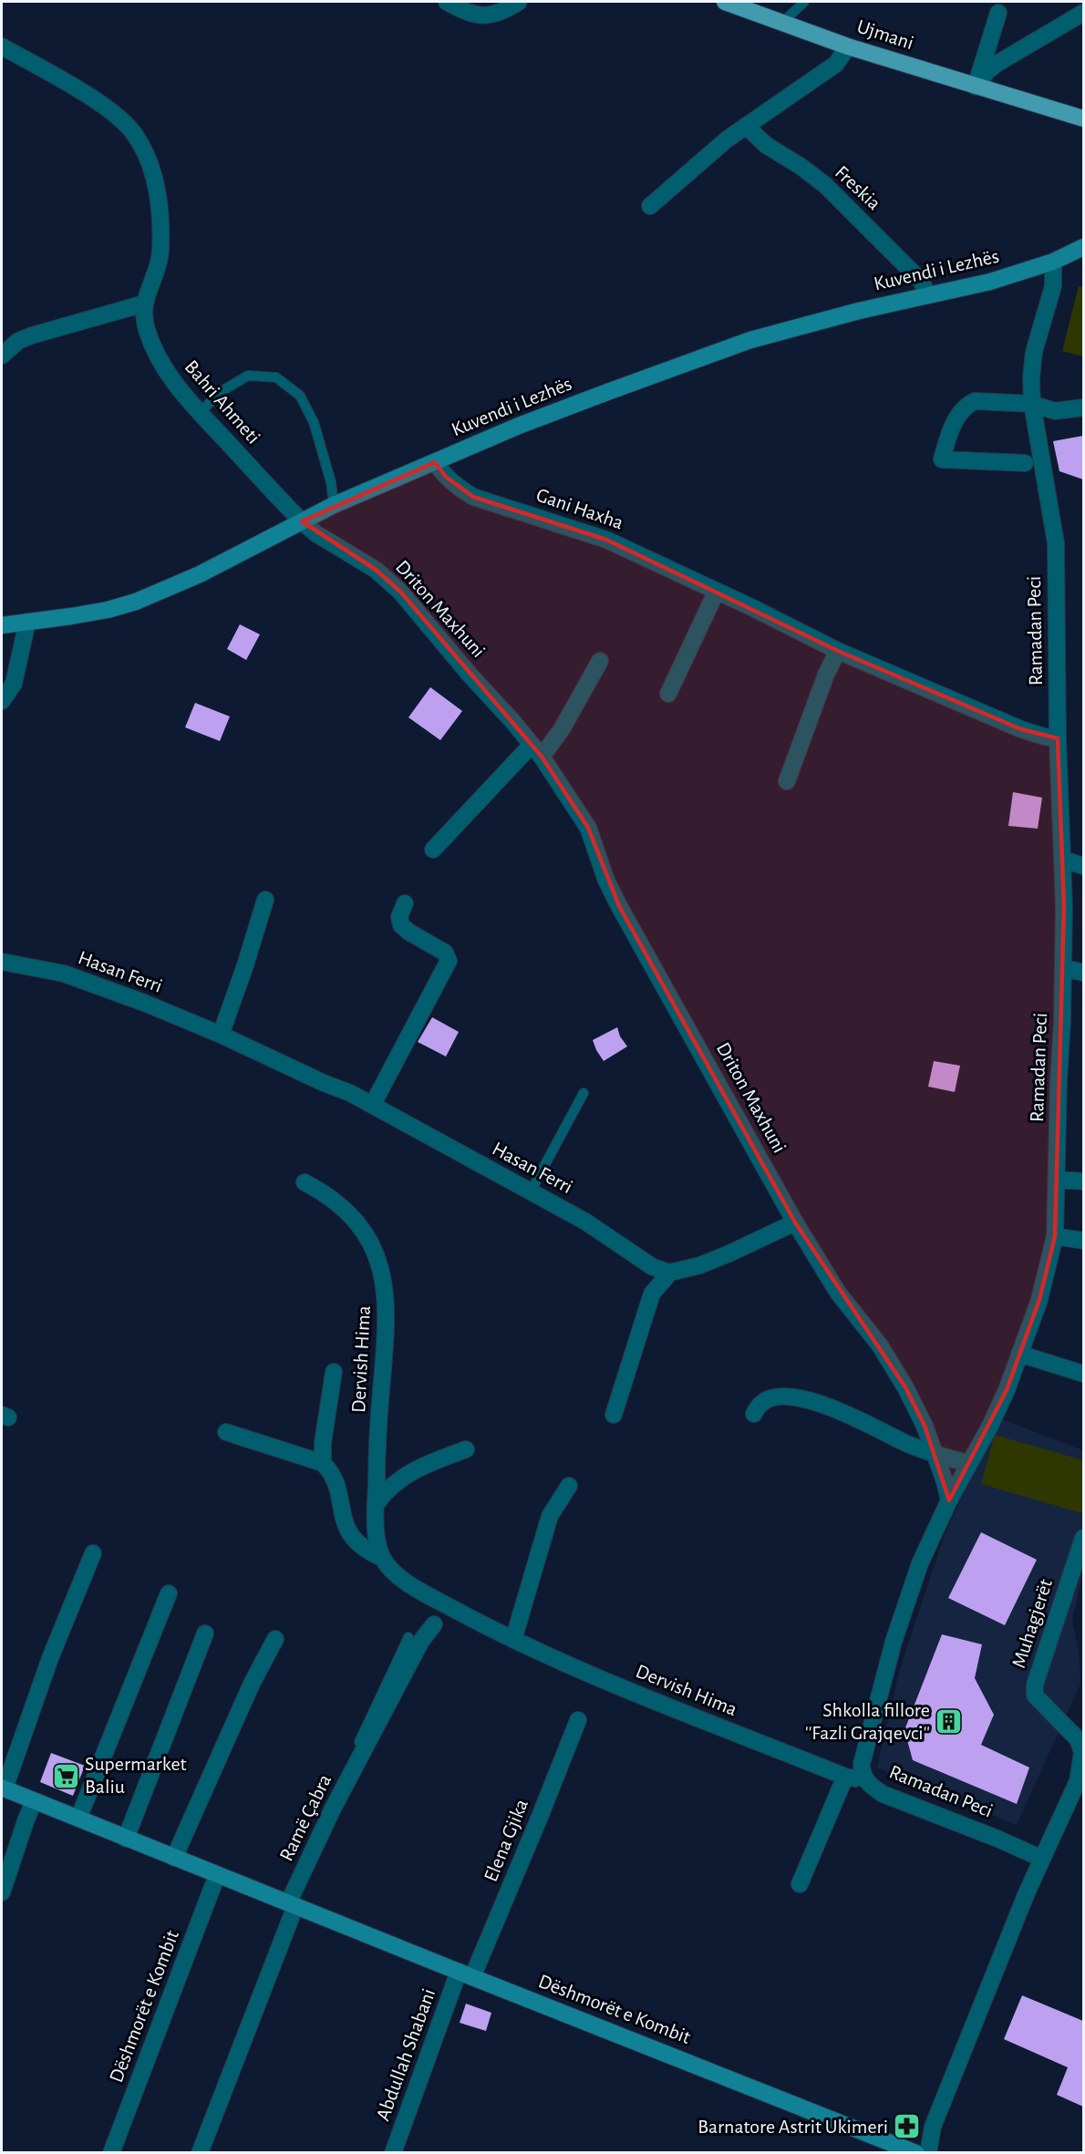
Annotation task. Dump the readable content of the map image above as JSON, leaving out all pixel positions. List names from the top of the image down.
{
  "streets": {
    "main road": ["Ujmani"],
    "street": [
      "Freskia",
      "Kuvendi i Lezhës",
      "Bahri Ahmeti",
      "Gani Haxha",
      "Driton Maxhuni",
      "Ramadan Peci",
      "Hasan Ferri",
      "Dervish Hima",
      "Muhagjerët",
      "Ramë Çabra",
      "Elena Gjika",
      "Dëshmorët e Kombit",
      "Abdullah Shabani"
    ]
  },
  "crossings": [
    ["Freskia", "Kuvendi i Lezhës"],
    ["Kuvendi i Lezhës", "Bahri Ahmeti"],
    ["Kuvendi i Lezhës", "Gani Haxha"],
    ["Kuvendi i Lezhës", "Driton Maxhuni"],
    ["Kuvendi i Lezhës", "Ramadan Peci"],
    ["Bahri Ahmeti", "Driton Maxhuni"],
    ["Gani Haxha", "Ramadan Peci"],
    ["Driton Maxhuni", "Ramadan Peci"],
    ["Ramadan Peci", "Dervish Hima"],
    ["Ramadan Peci", "Muhagjerët"],
    ["Ramë Çabra", "Dëshmorët e Kombit"],
    ["Elena Gjika", "Dëshmorët e Kombit"],
    ["Elena Gjika", "Abdullah Shabani"],
    ["Dëshmorët e Kombit", "Abdullah Shabani"]
  ],
  "places": {
    "building": ["Shkolla fillore ''Fazli Grajqevci''"],
    "supermarket": ["Supermarket Baliu"],
    "pharmacy": ["Barnatore Astrit Ukimeri"]
  }
}
